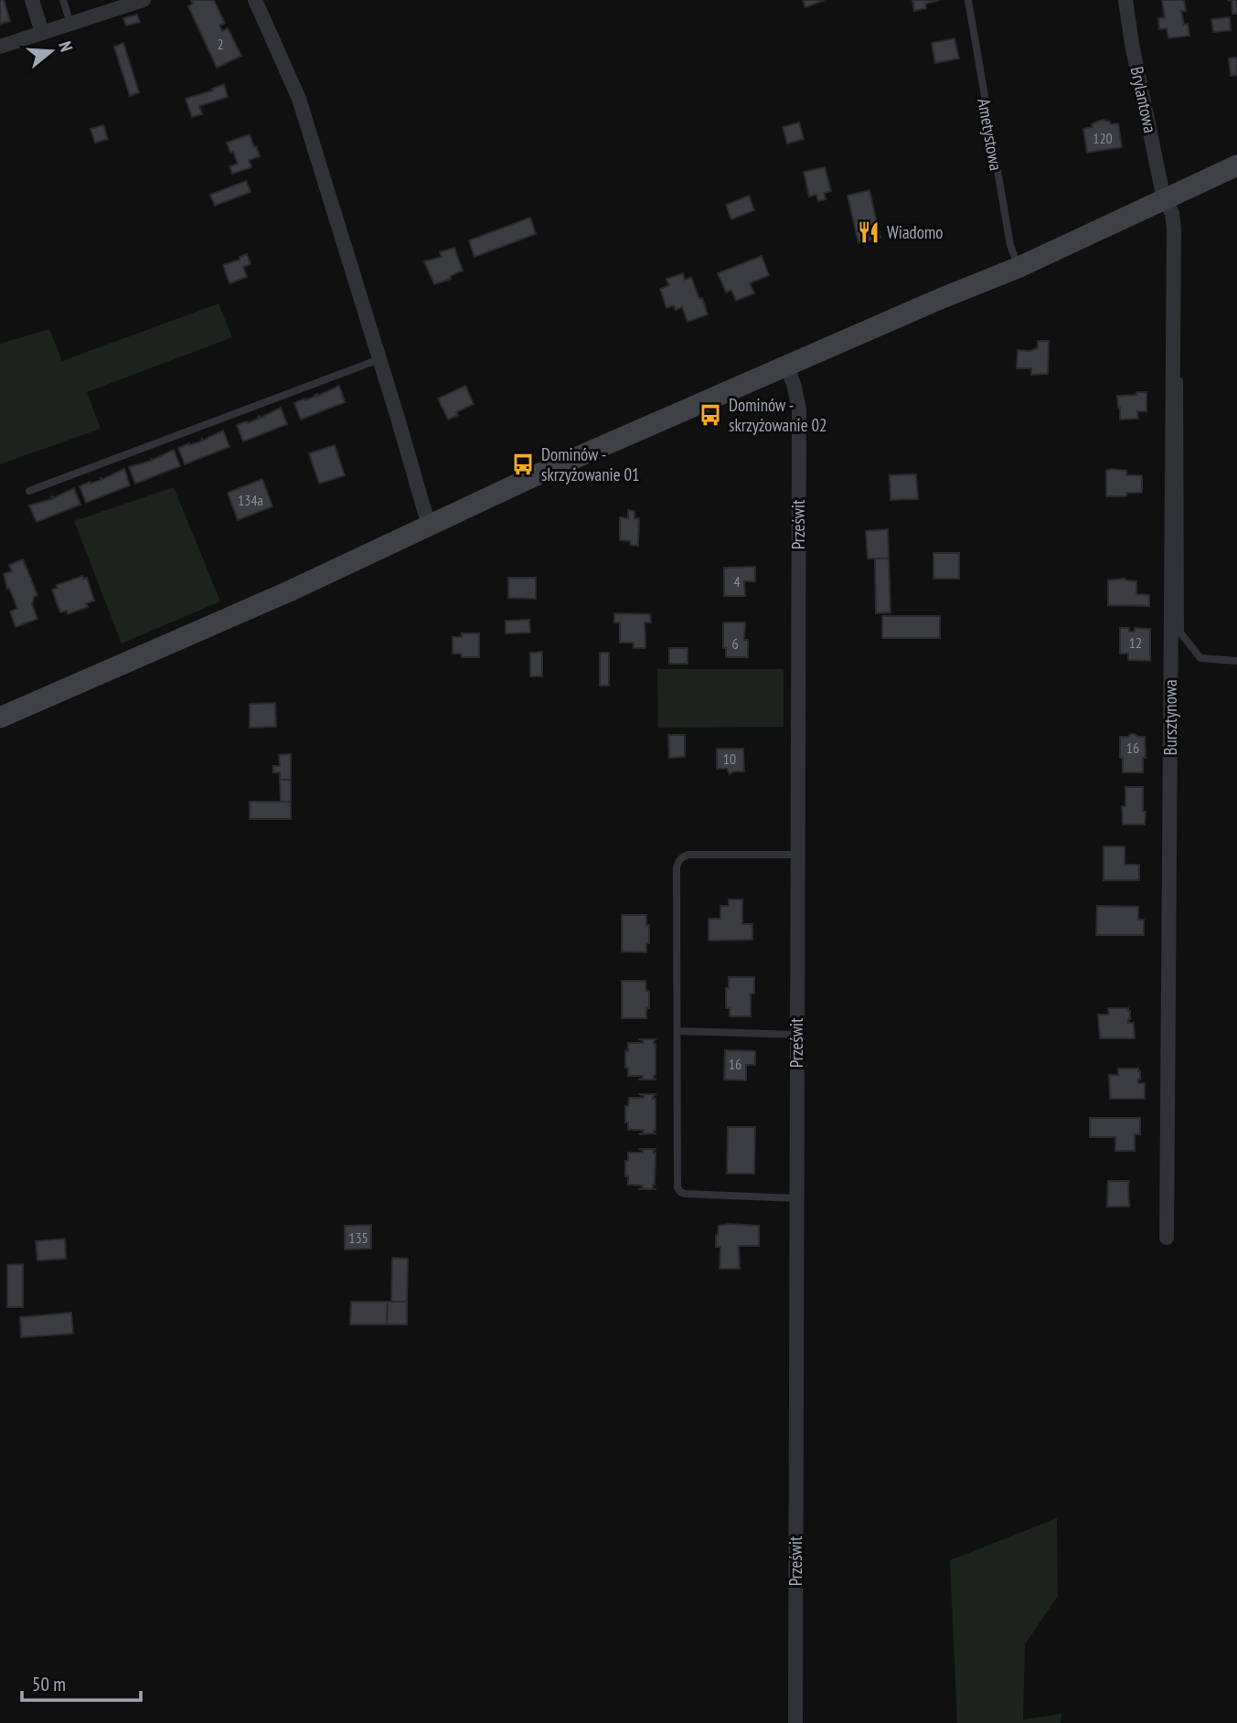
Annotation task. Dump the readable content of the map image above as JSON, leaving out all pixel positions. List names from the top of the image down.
{
  "streets": {
    "street": ["Brylantowa", "Prześwit", "Bursztynowa"],
    "lane": ["Ametystowa"]
  },
  "crossings": [
    ["Brylantowa", "Bursztynowa"]
  ],
  "places": {
    "restaurant": ["Wiadomo"],
    "bus stop": ["Dominów - skrzyżowanie 02", "Dominów - skrzyżowanie 01"]
  },
  "house_numbers": [
    "2",
    "120",
    "134a",
    "4",
    "12",
    "6",
    "16",
    "10",
    "16",
    "135"
  ],
  "scale_bar": "50 m",
  "north": "right"
}
